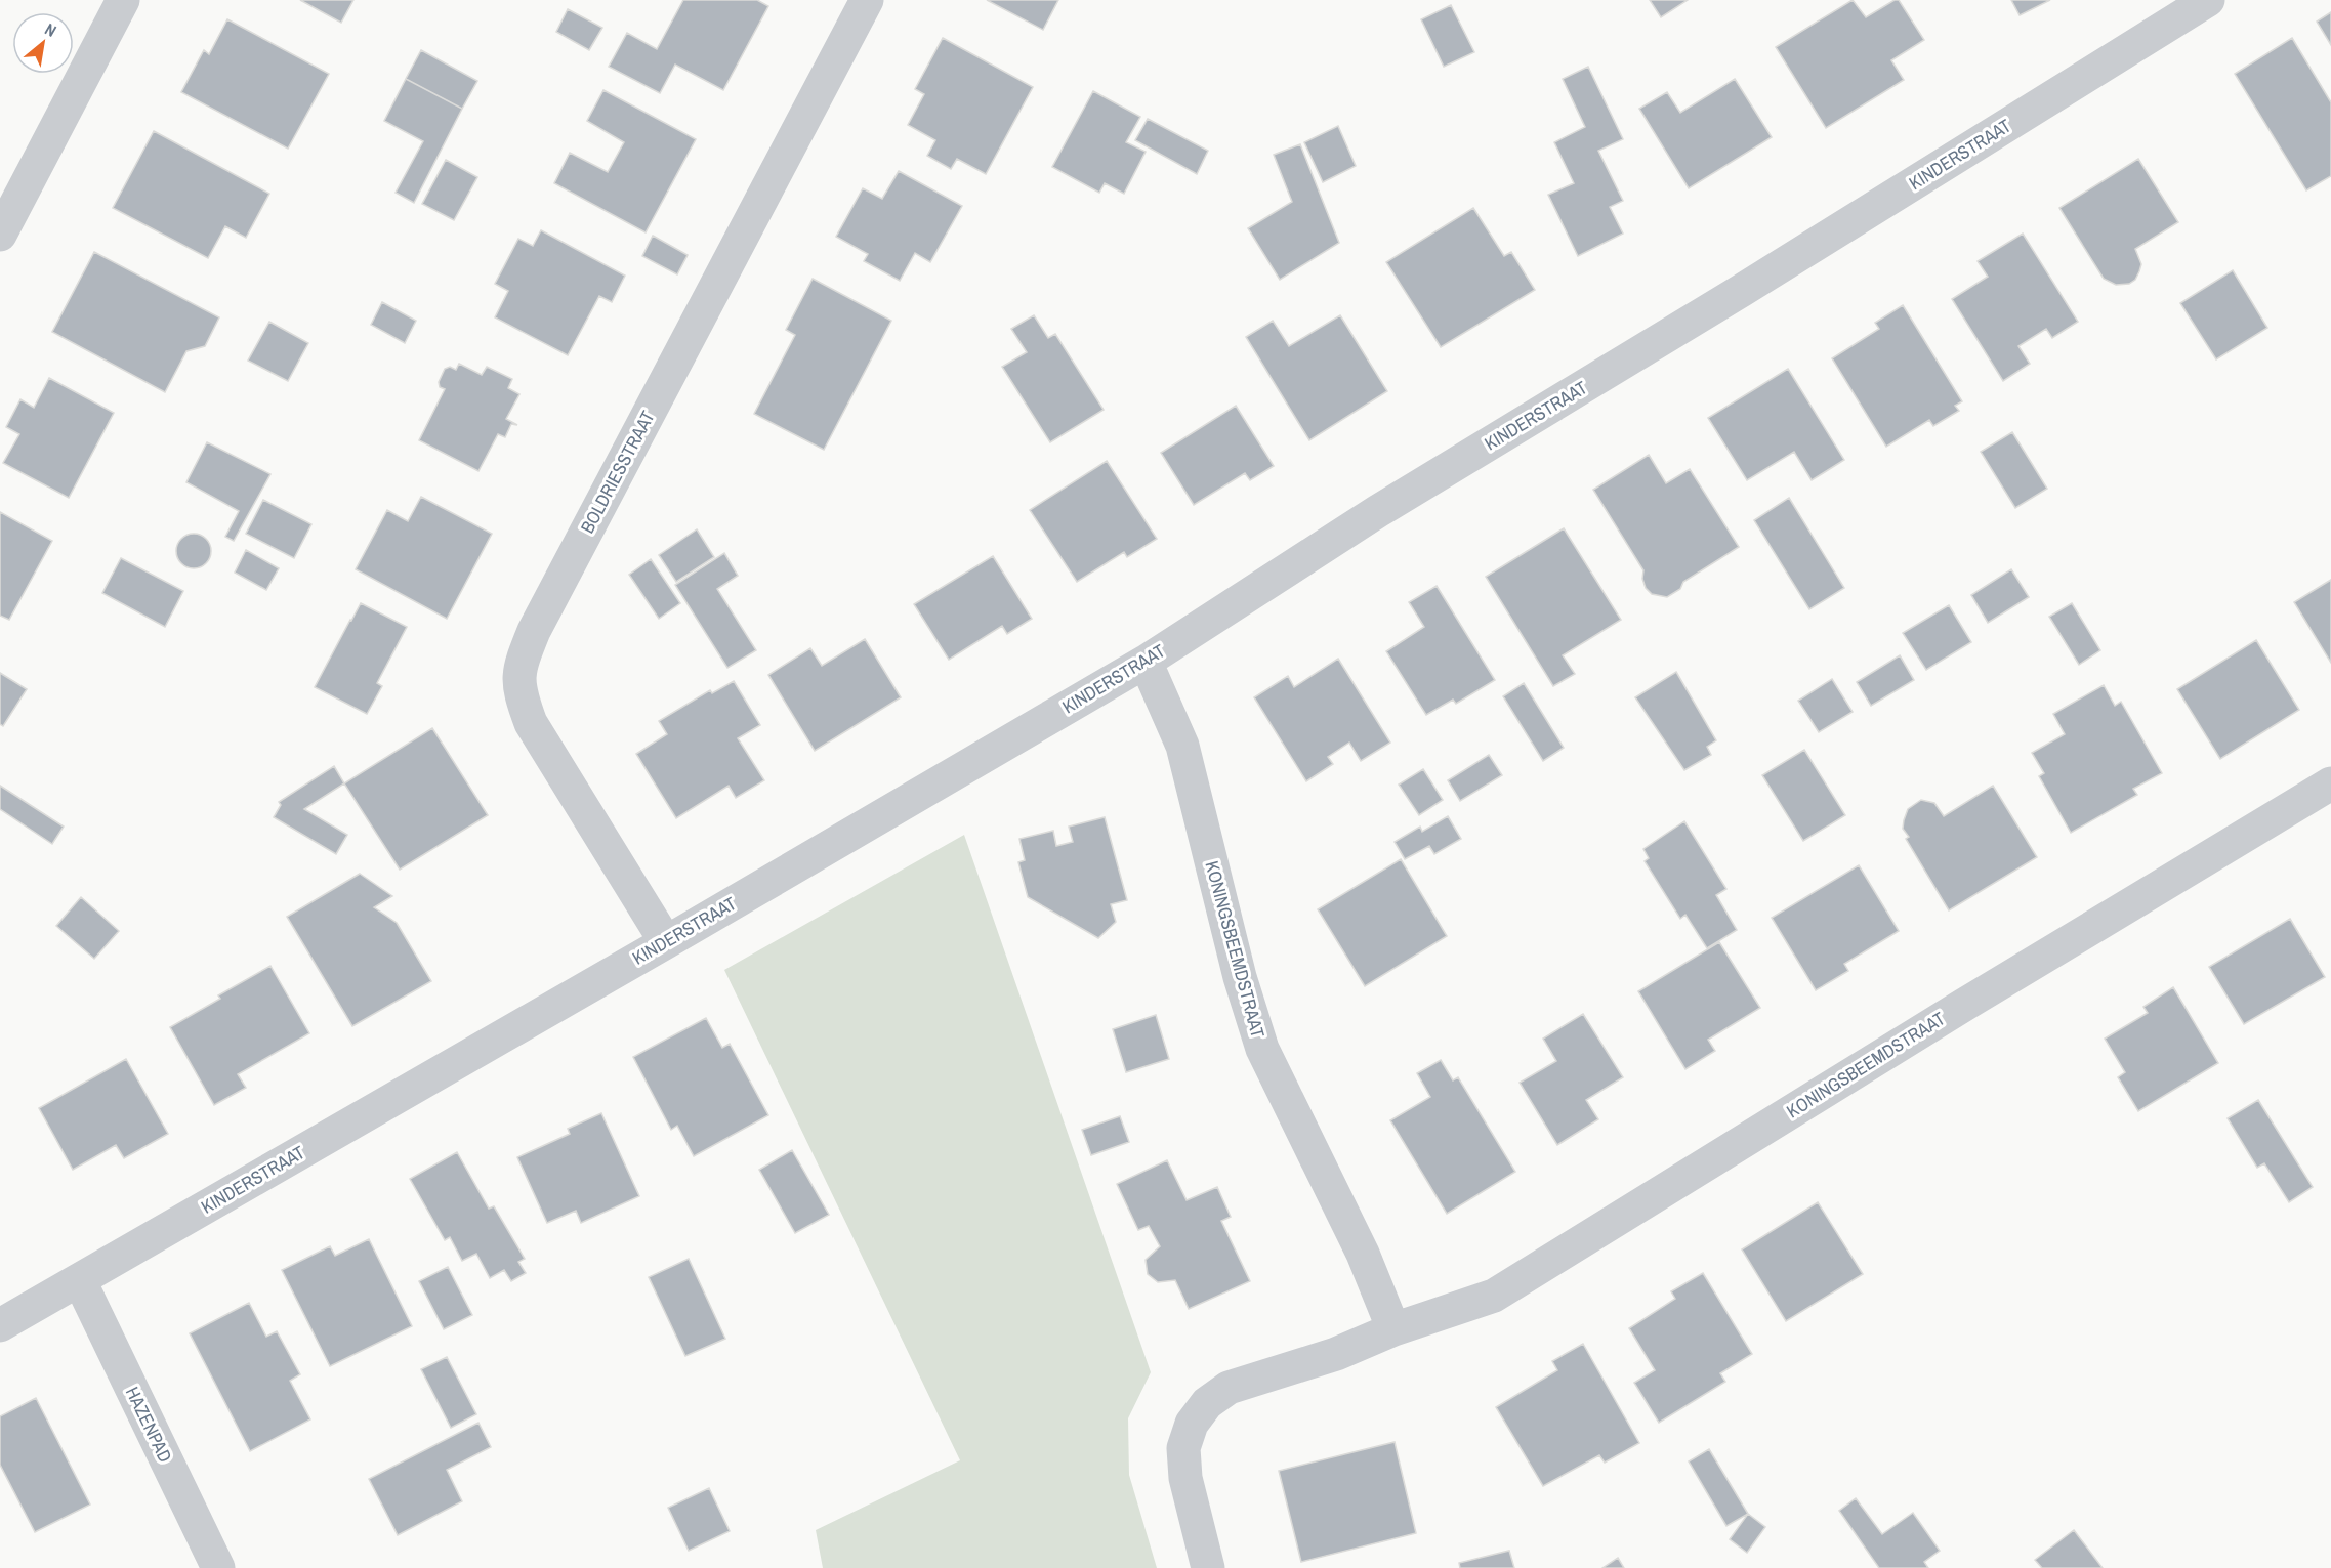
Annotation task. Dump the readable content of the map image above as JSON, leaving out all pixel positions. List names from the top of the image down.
{
  "streets": {
    "street": [
      "KINDERSTRAAT",
      "BOLDRIESSTRAAT",
      "KONINGSBEEMDSTRAAT",
      "HAZENPAD"
    ]
  },
  "crossings": [
    ["KINDERSTRAAT", "BOLDRIESSTRAAT"],
    ["KINDERSTRAAT", "KONINGSBEEMDSTRAAT"],
    ["KINDERSTRAAT", "HAZENPAD"]
  ],
  "north": "top right"
}
